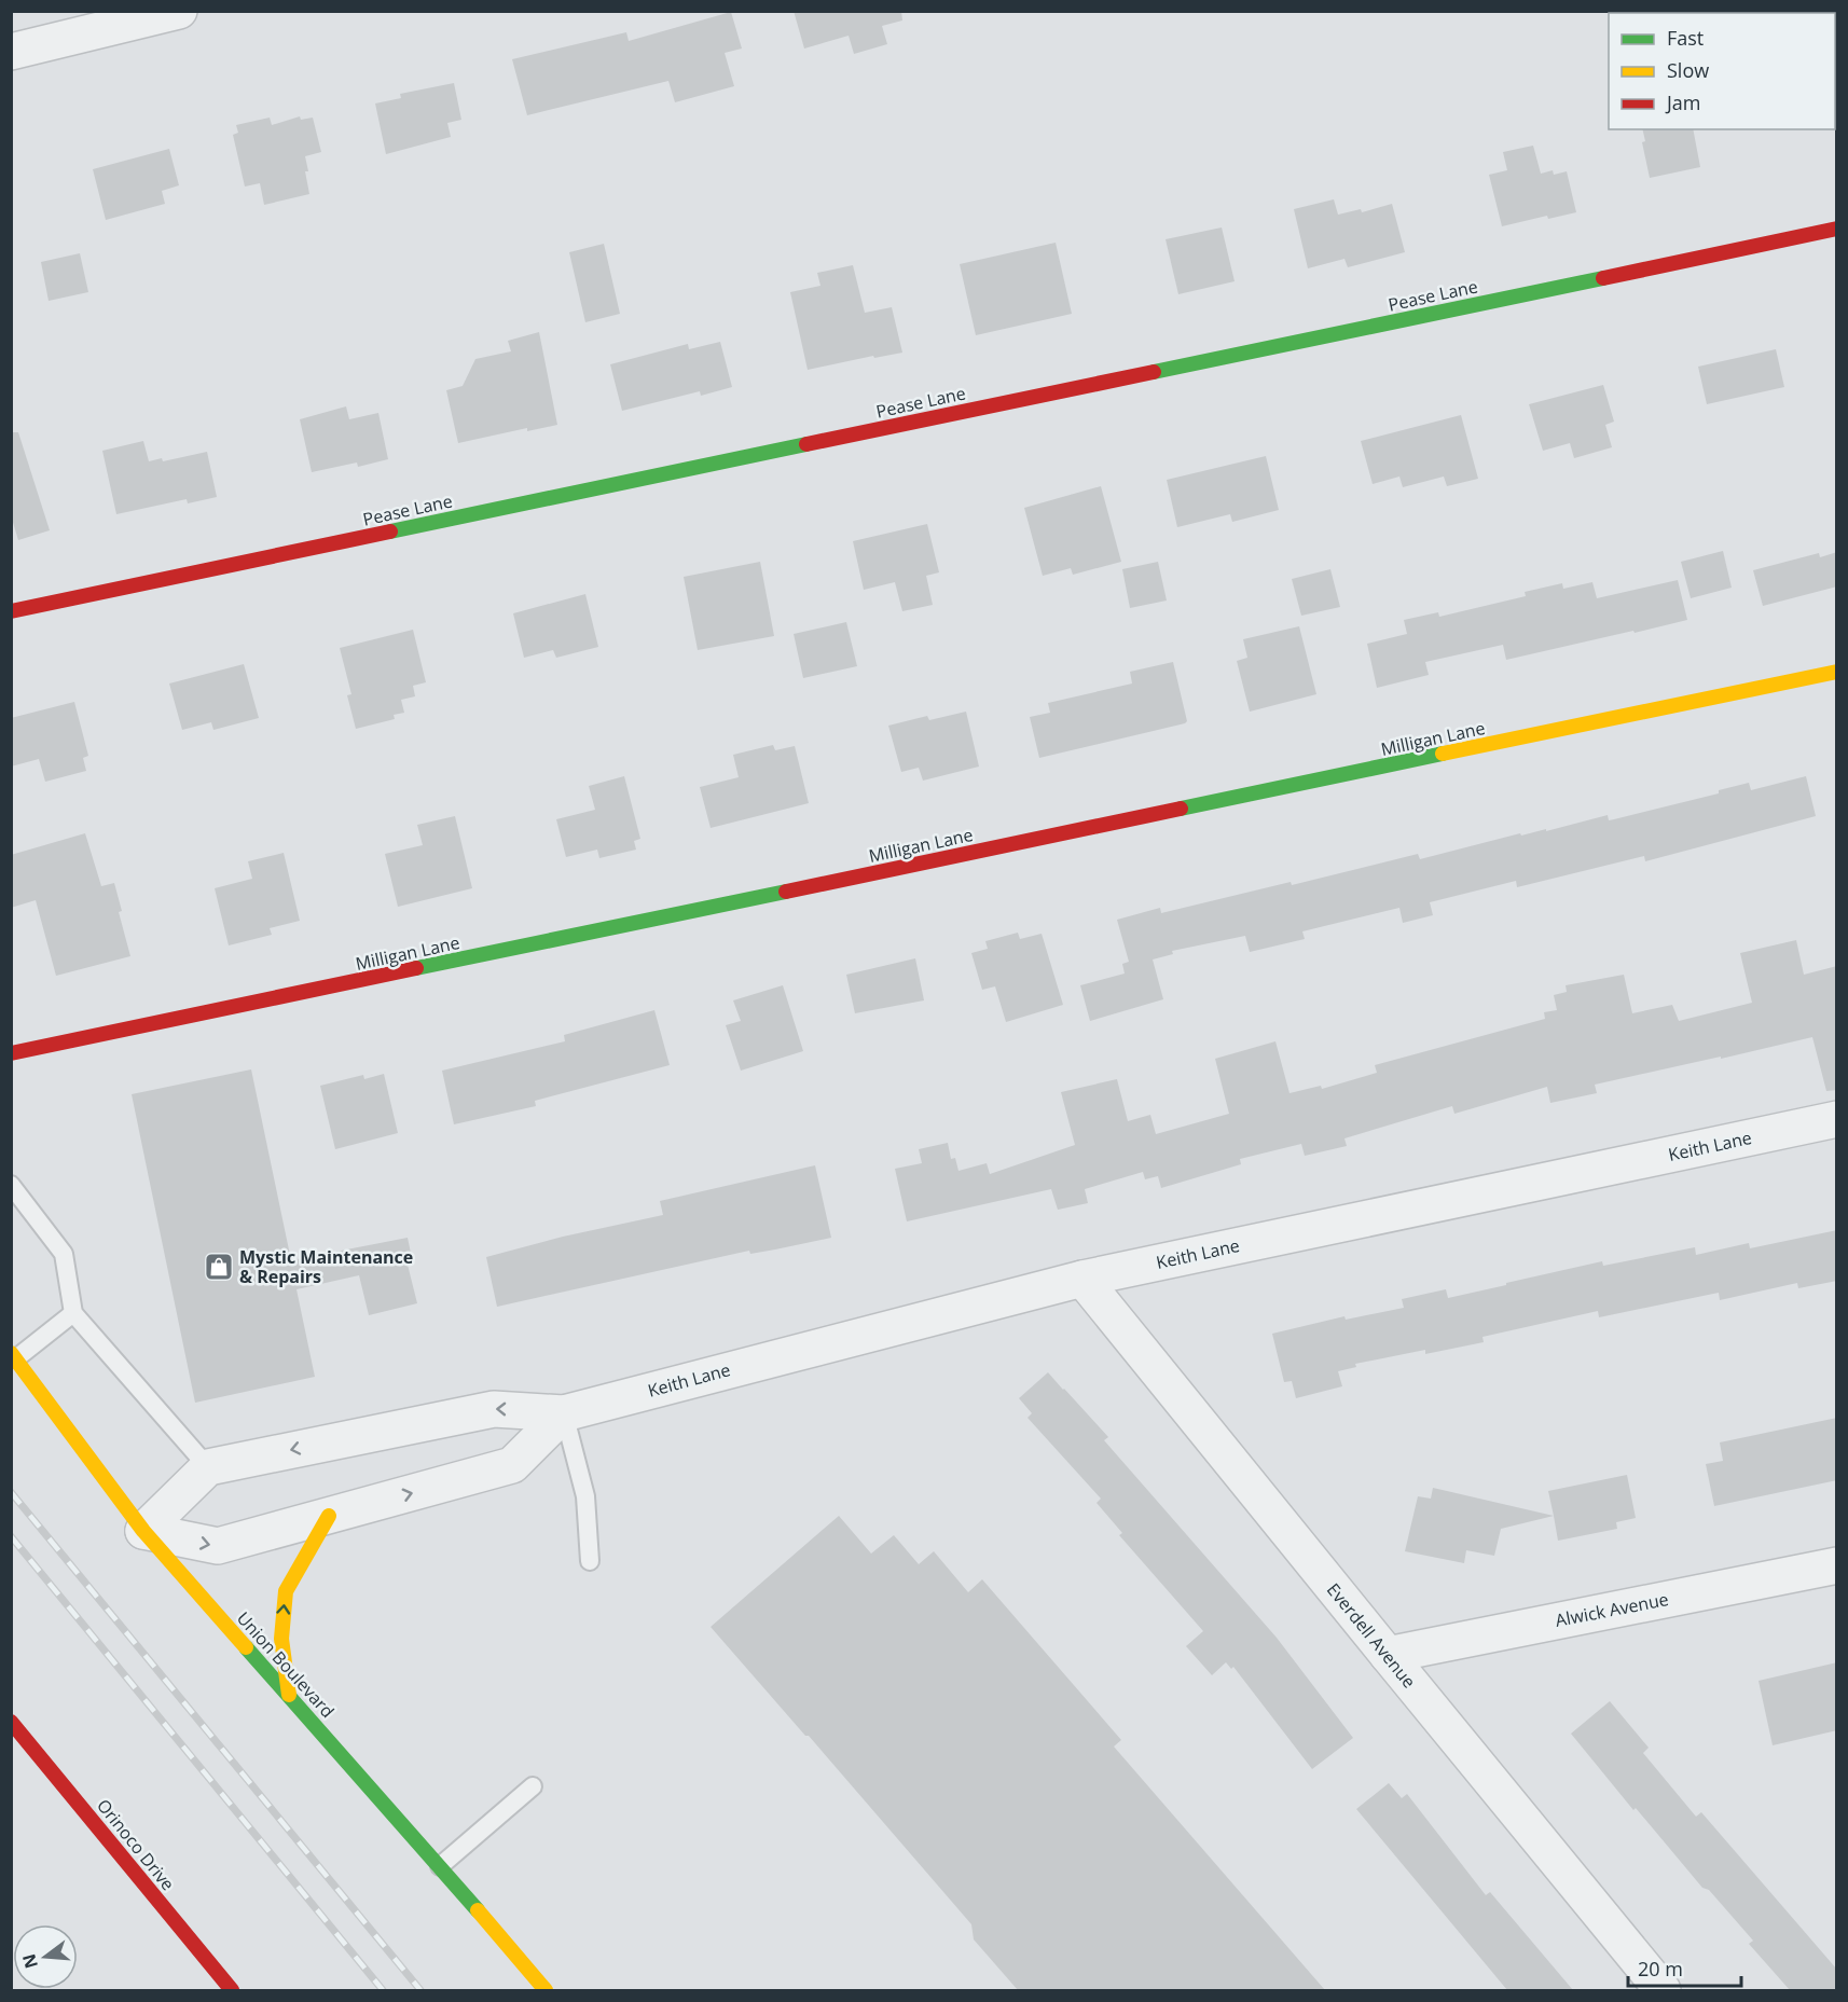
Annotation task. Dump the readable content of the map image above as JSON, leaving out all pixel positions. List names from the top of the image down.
{
  "streets": {
    "street": [
      "Pease Lane",
      "Milligan Lane",
      "Keith Lane",
      "Alwick Avenue",
      "Everdell Avenue",
      "Union Boulevard",
      "Orinoco Drive"
    ]
  },
  "crossings": [
    ["Keith Lane", "Everdell Avenue"],
    ["Alwick Avenue", "Everdell Avenue"]
  ],
  "places": {
    "shop": ["Mystic Maintenance & Repairs"]
  },
  "legend": ["Fast", "Slow", "Jam"],
  "scale_bar": "20 m",
  "north": "left"
}
